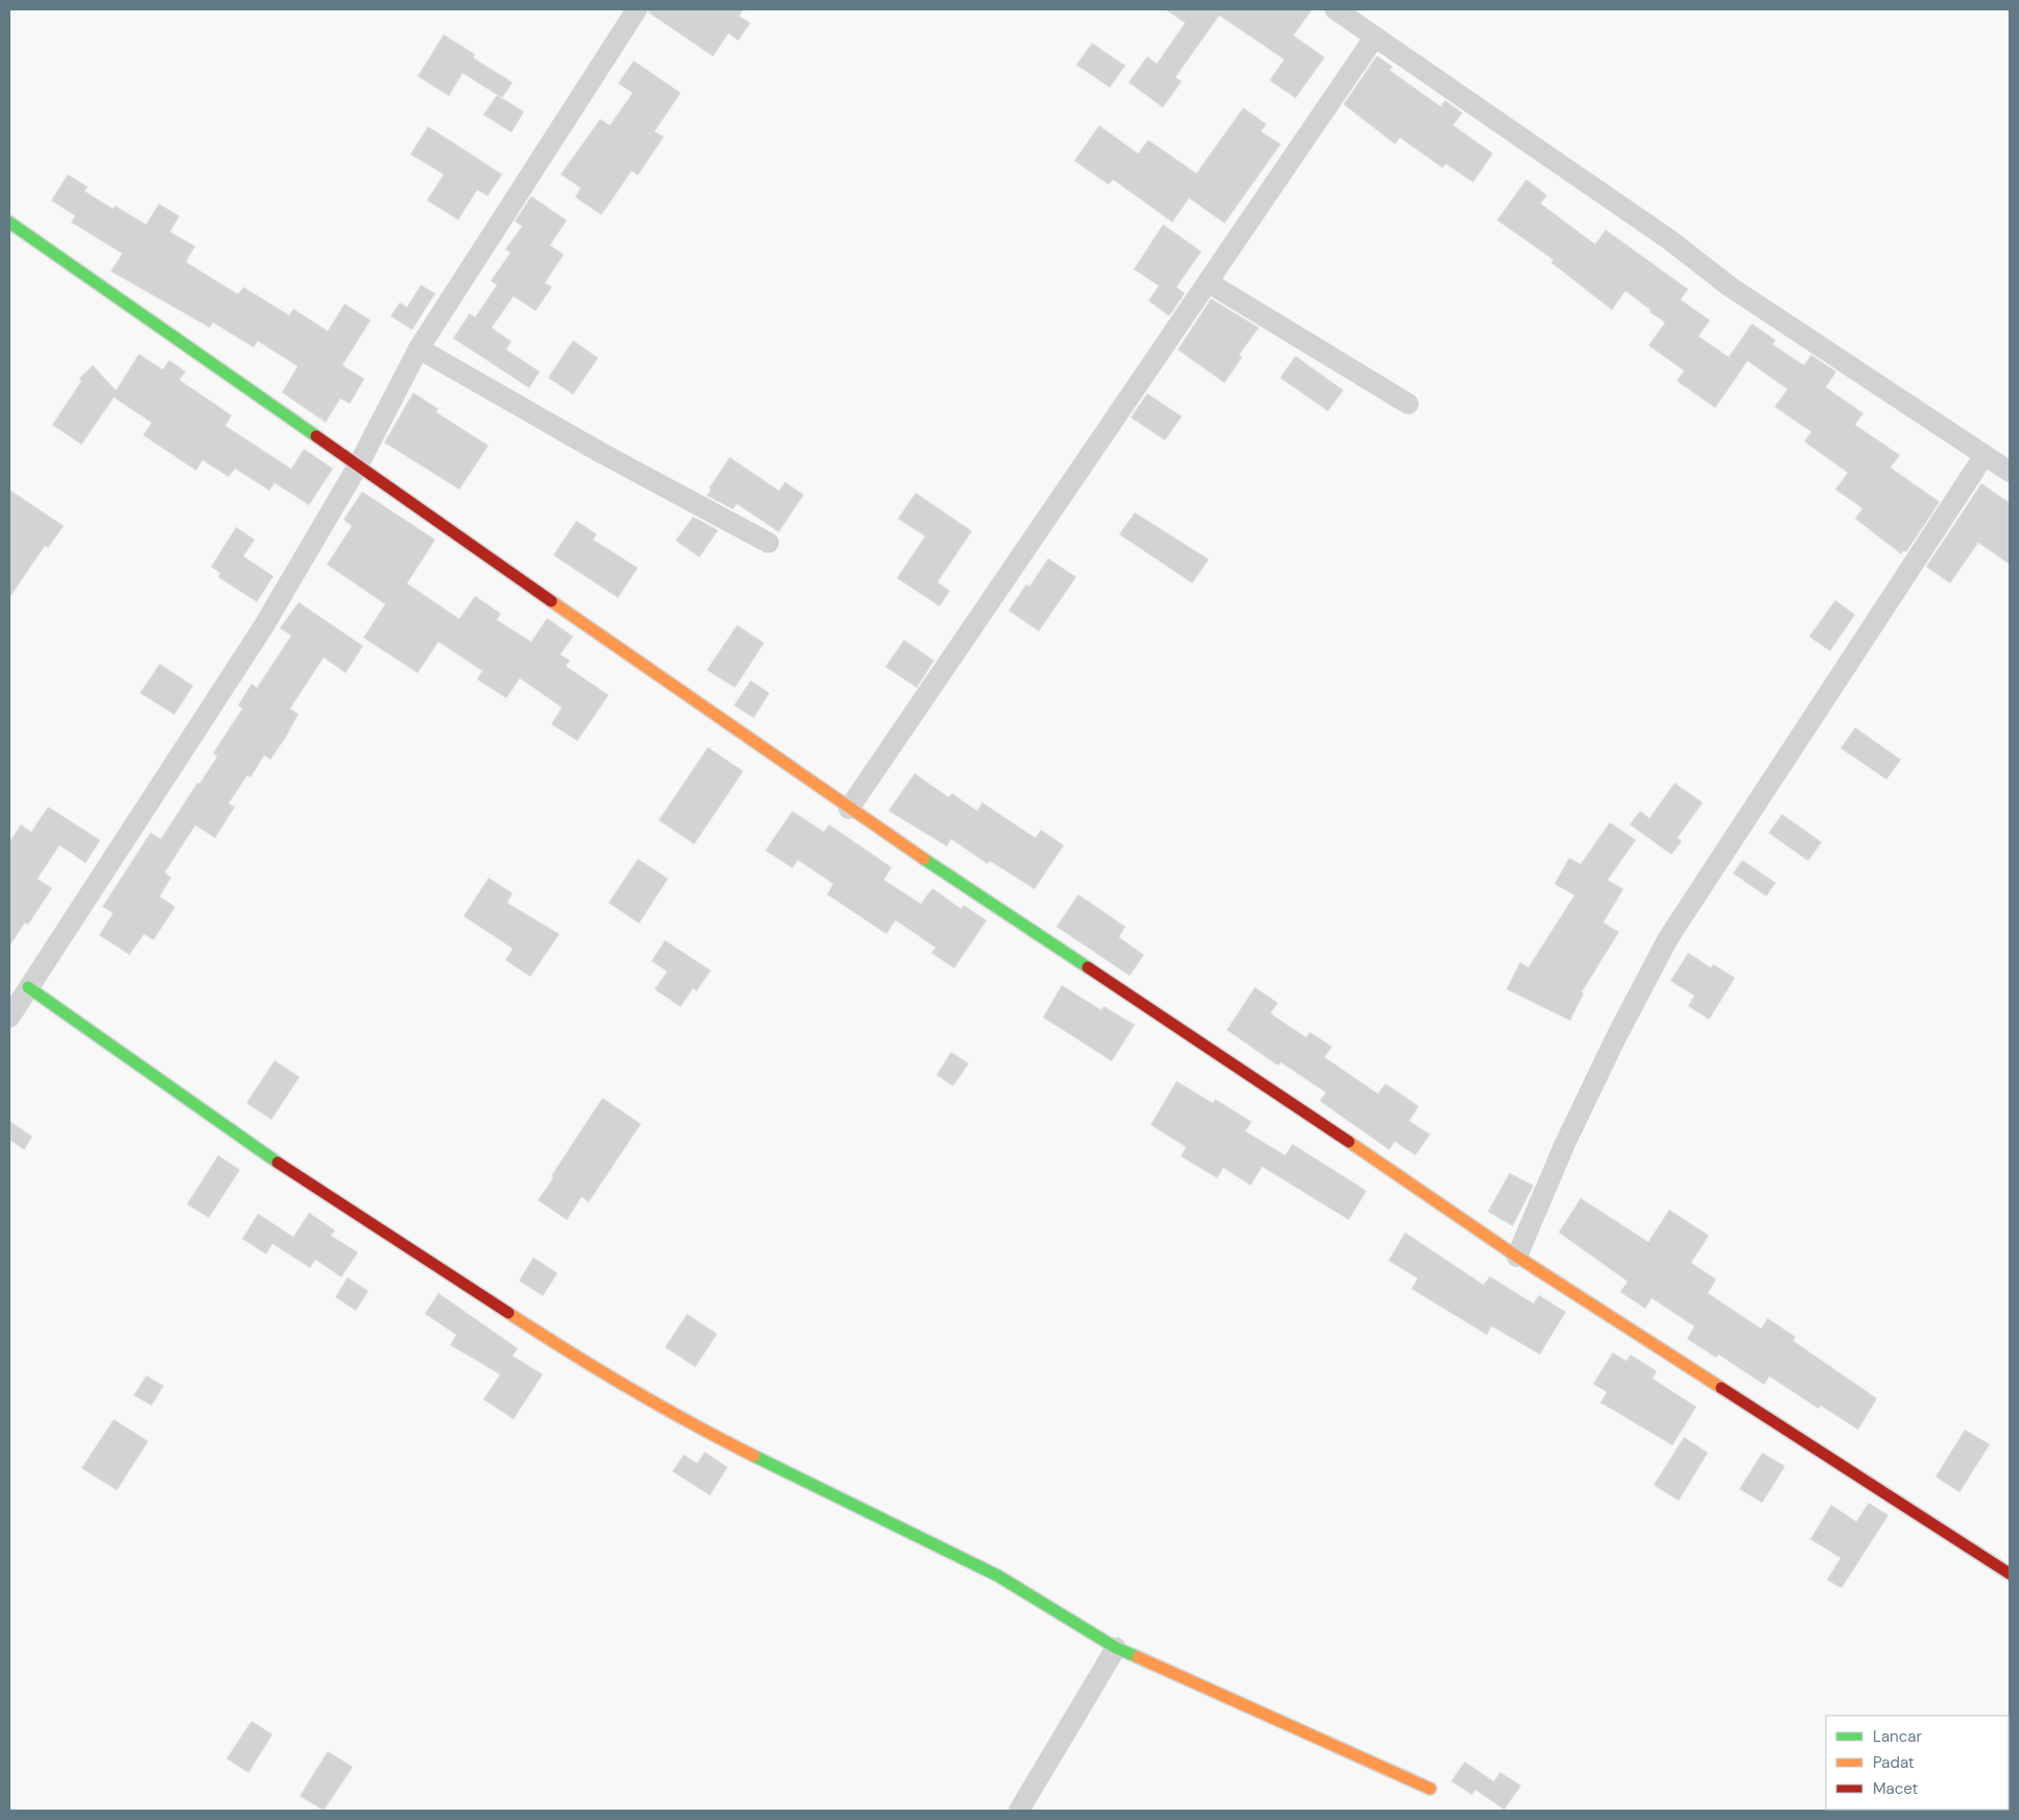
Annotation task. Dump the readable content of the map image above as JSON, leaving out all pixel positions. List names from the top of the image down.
{
  "legend": ["Lancar", "Padat", "Macet"]
}
